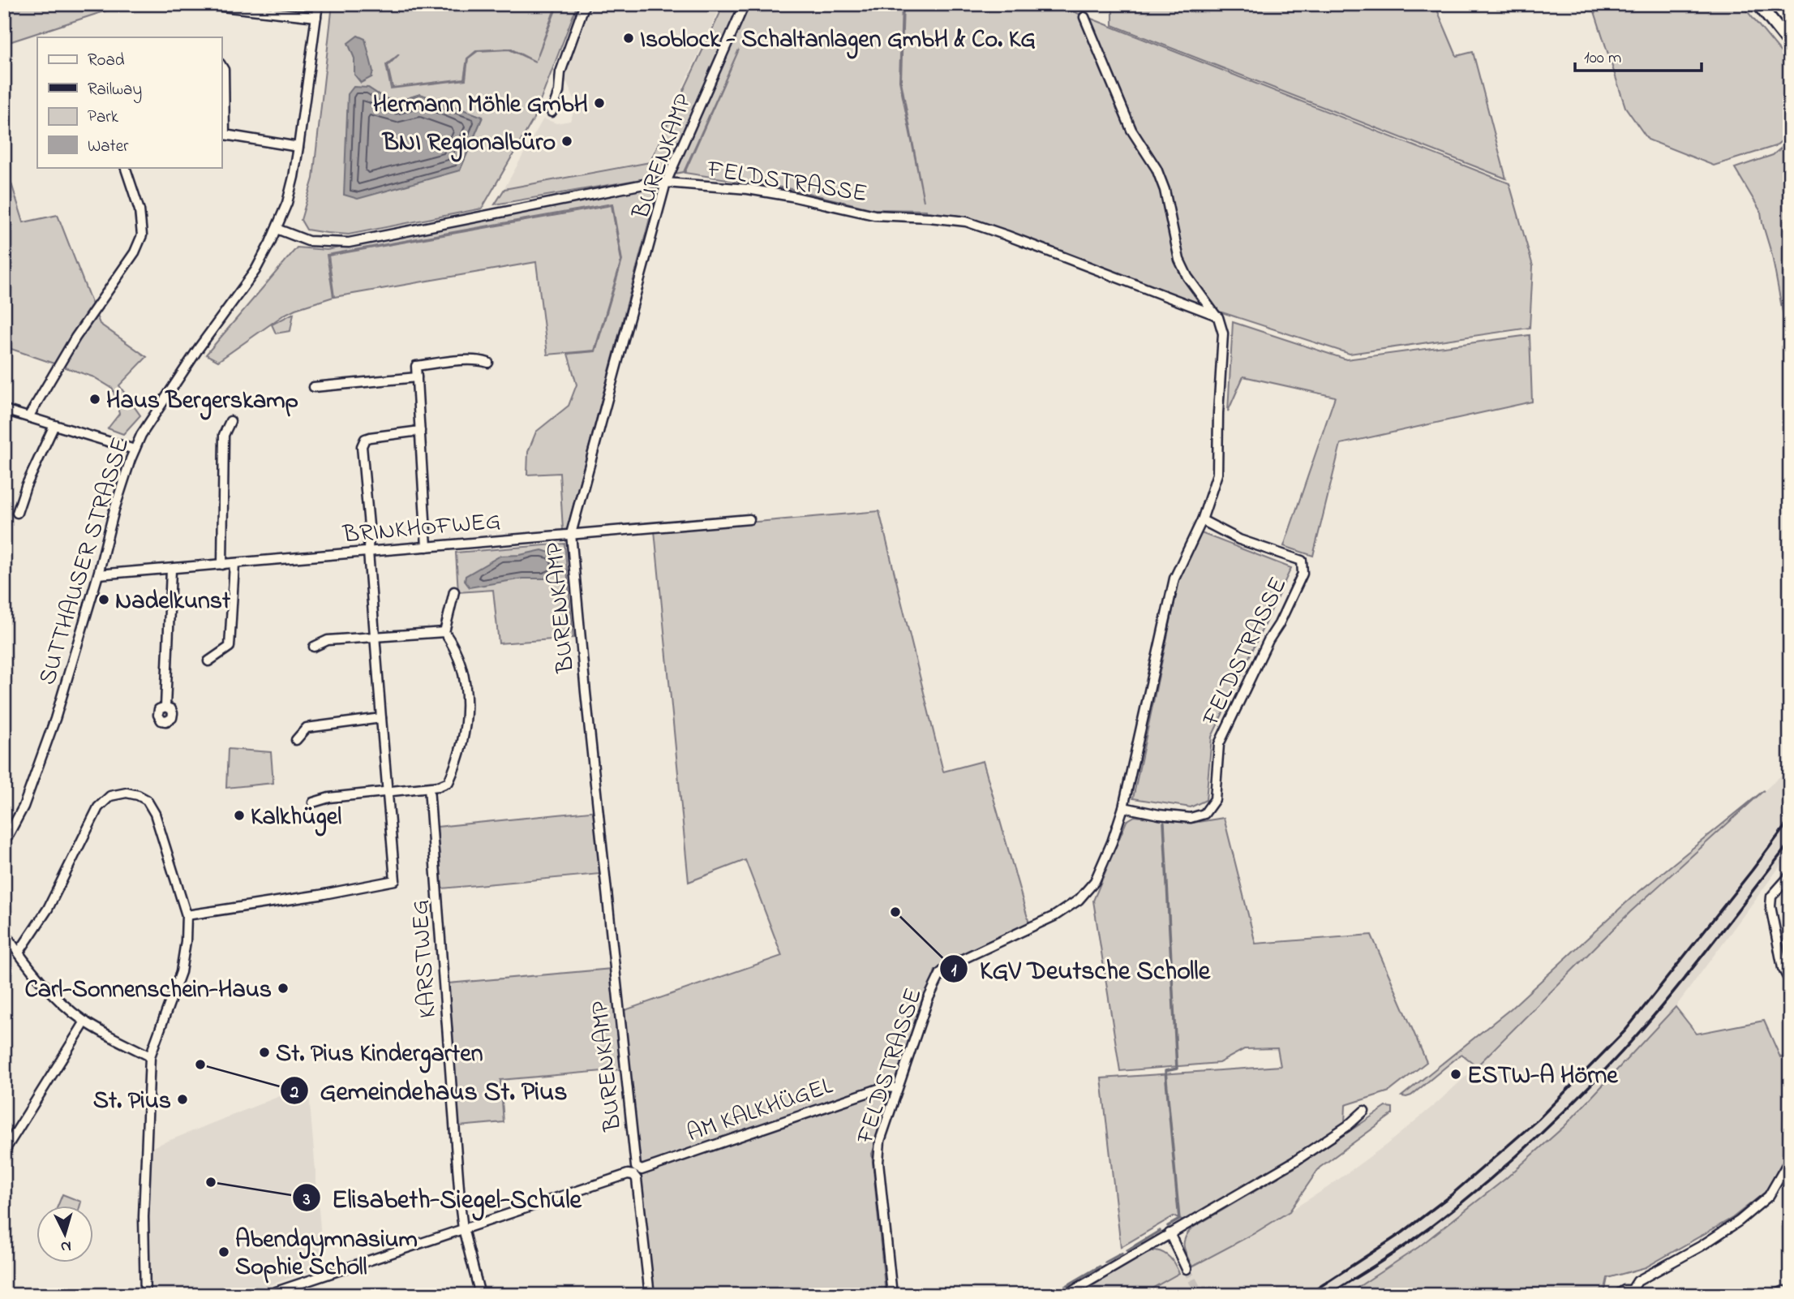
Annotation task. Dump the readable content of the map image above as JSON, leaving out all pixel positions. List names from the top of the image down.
{
  "streets": {
    "street": [
      "BURENKAMP",
      "FELDSTRASSE",
      "BRINKHOFWEG",
      "SUTTHAUSER STRASSE",
      "KARSTWEG",
      "AM KALKHÜGEL"
    ]
  },
  "crossings": [
    ["BURENKAMP", "FELDSTRASSE"],
    ["BURENKAMP", "BRINKHOFWEG"],
    ["BURENKAMP", "AM KALKHÜGEL"],
    ["FELDSTRASSE", "SUTTHAUSER STRASSE"],
    ["FELDSTRASSE", "AM KALKHÜGEL"],
    ["BRINKHOFWEG", "SUTTHAUSER STRASSE"]
  ],
  "places": [
    "Isoblock - Schaltanlagen GmbH & Co. KG",
    "Hermann Möhle GmbH",
    "BNI Regionalbüro",
    "Haus Bergerskamp",
    "Nadelkunst",
    "Kalkhügel",
    "KGV Deutsche Scholle",
    "Carl-Sonnenschein-Haus",
    "St. Pius Kindergarten",
    "Gemeindehaus St. Pius",
    "ESTW-A Hörne",
    "St. Pius",
    "Elisabeth-Siegel-Schule",
    "Abendgymnasium Sophie Scholl"
  ],
  "legend": [
    "Road",
    "Railway",
    "Park",
    "Water"
  ],
  "scale_bar": "100 m",
  "north": "bottom"
}
